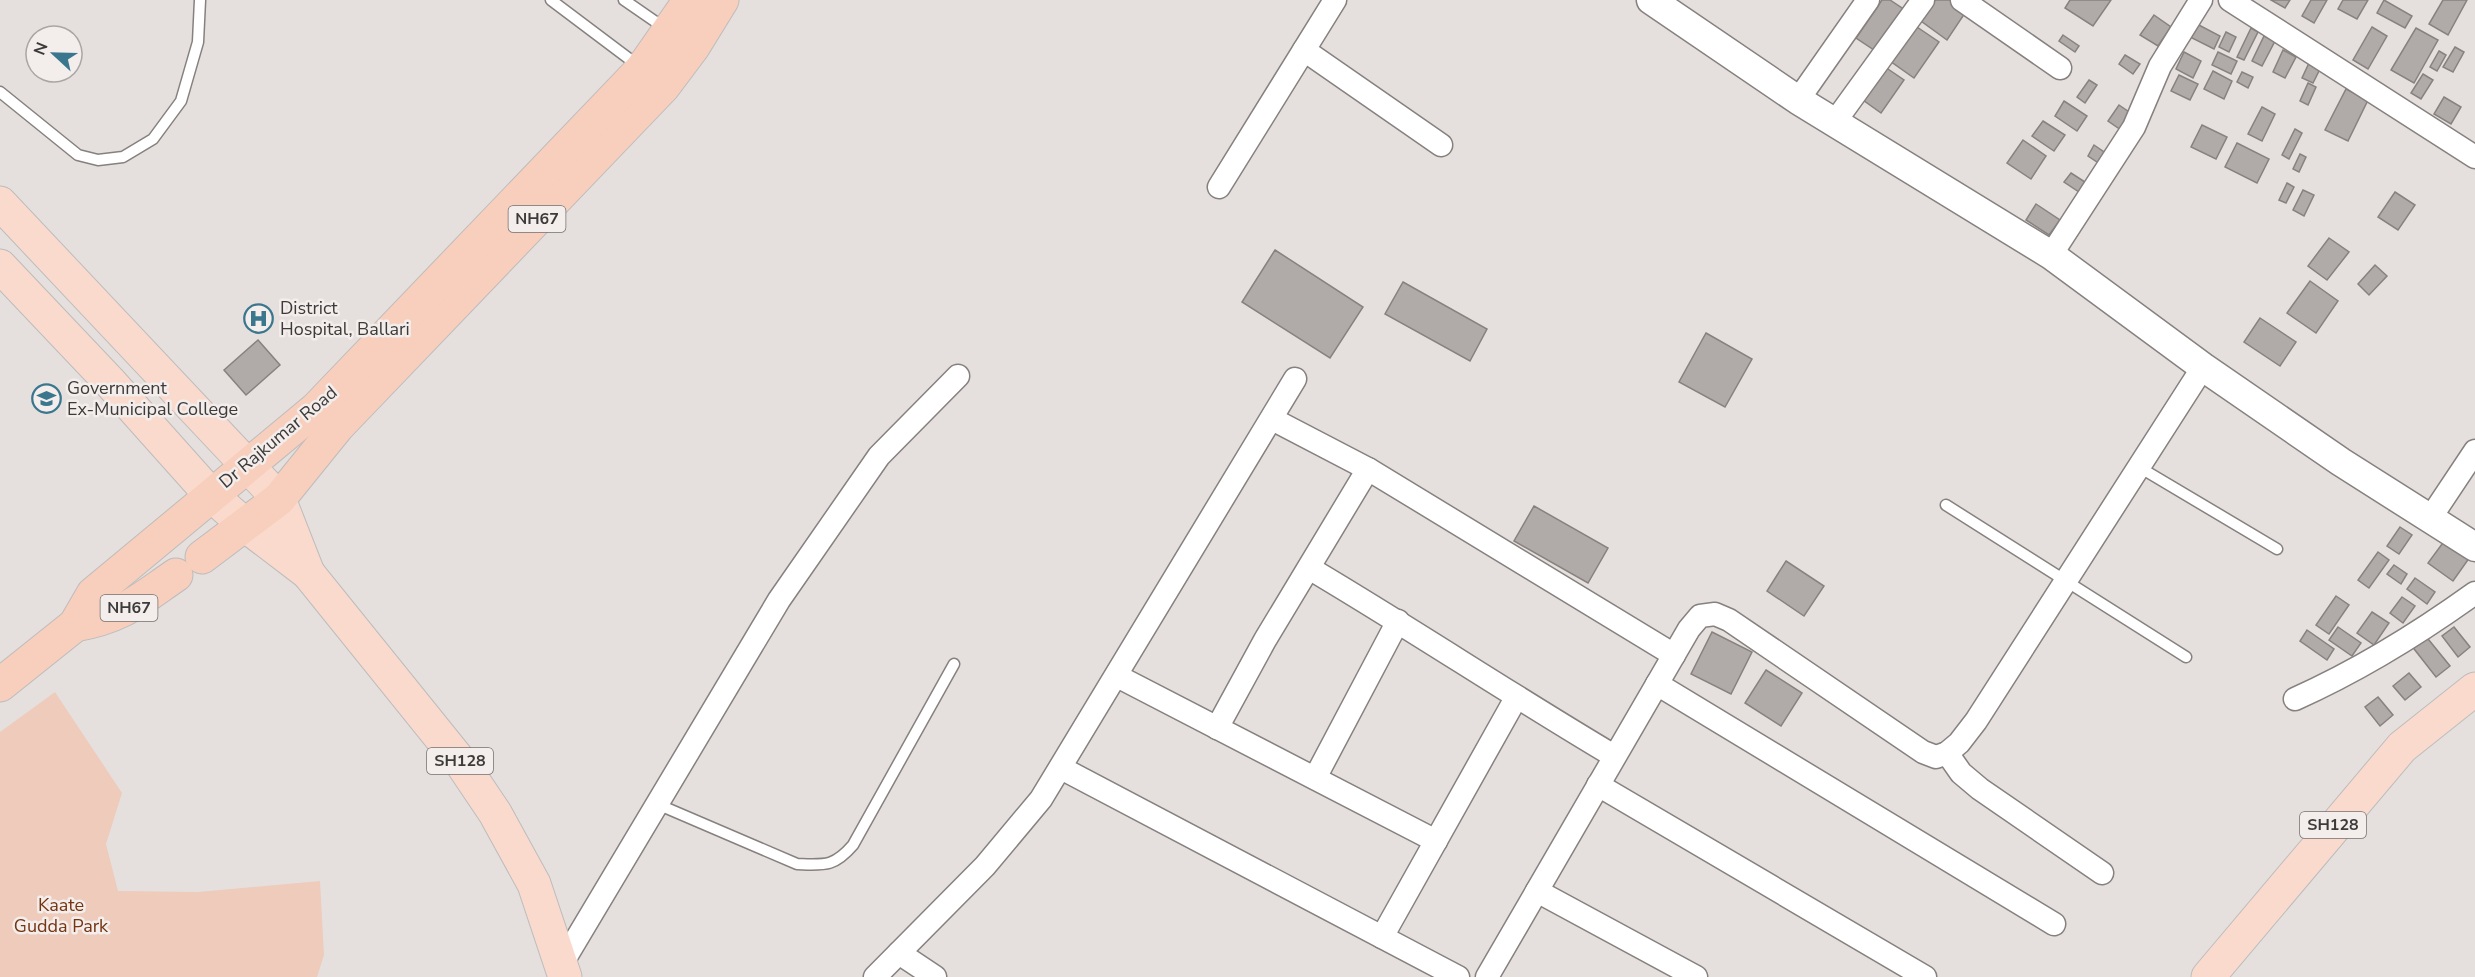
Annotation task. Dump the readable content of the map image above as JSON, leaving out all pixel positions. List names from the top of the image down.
{
  "streets": {
    "highway": ["NH67", "Dr Rajkumar Road"],
    "main road": ["SH128"]
  },
  "crossings": [
    ["Dr Rajkumar Road", "SH128"]
  ],
  "parks": ["Kaate Gudda Park"],
  "places": {
    "hospital": ["District Hospital, Ballari"],
    "school or university": ["Government Ex-Municipal College"]
  },
  "north": "left"
}
